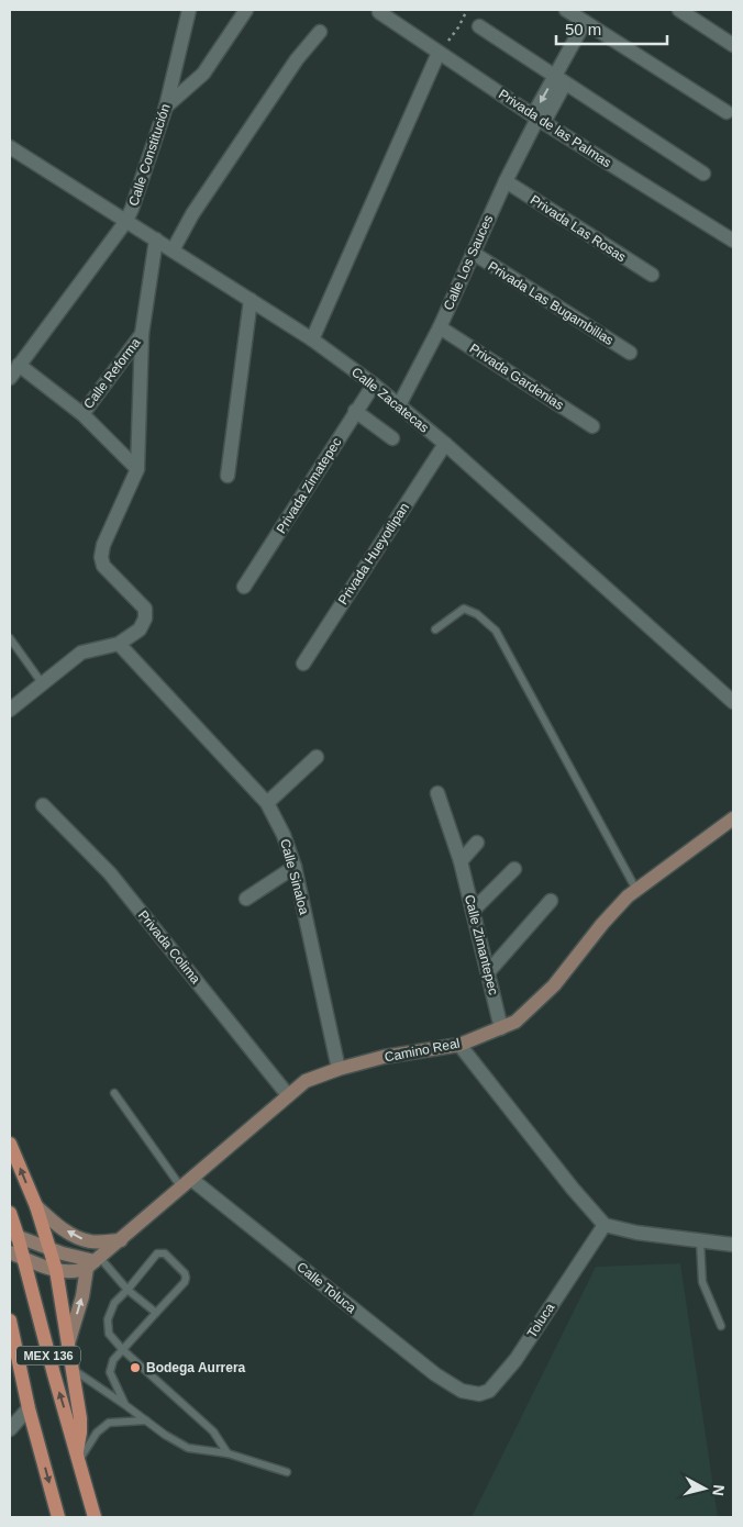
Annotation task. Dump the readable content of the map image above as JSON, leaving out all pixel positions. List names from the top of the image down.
{
  "streets": {
    "main road": ["Camino Real", "MEX 136"],
    "street": [
      "Privada de las Palmas",
      "Calle Constitución",
      "Privada Las Rosas",
      "Calle Los Sauces",
      "Privada Las Bugambilias",
      "Calle Reforma",
      "Privada Gardenias",
      "Calle Zacatecas",
      "Privada Zimatepec",
      "Privada Hueyotlipan",
      "Calle Sinaloa",
      "Calle Zimantepec",
      "Privada Colima",
      "Calle Toluca",
      "Toluca"
    ]
  },
  "crossings": [
    ["Privada de las Palmas", "Calle Los Sauces"],
    ["Calle Constitución", "Calle Zacatecas"],
    ["Privada Las Rosas", "Calle Los Sauces"],
    ["Calle Los Sauces", "Privada Las Bugambilias"],
    ["Calle Los Sauces", "Privada Gardenias"],
    ["Calle Los Sauces", "Calle Zacatecas"],
    ["Calle Zacatecas", "Privada Zimatepec"],
    ["Calle Zacatecas", "Privada Hueyotlipan"],
    ["Calle Sinaloa", "Camino Real"],
    ["Calle Zimantepec", "Camino Real"],
    ["Privada Colima", "Camino Real"],
    ["Camino Real", "Calle Toluca"],
    ["Calle Toluca", "Toluca"]
  ],
  "places": ["Bodega Aurrera"],
  "scale_bar": "50 m",
  "north": "right"
}
